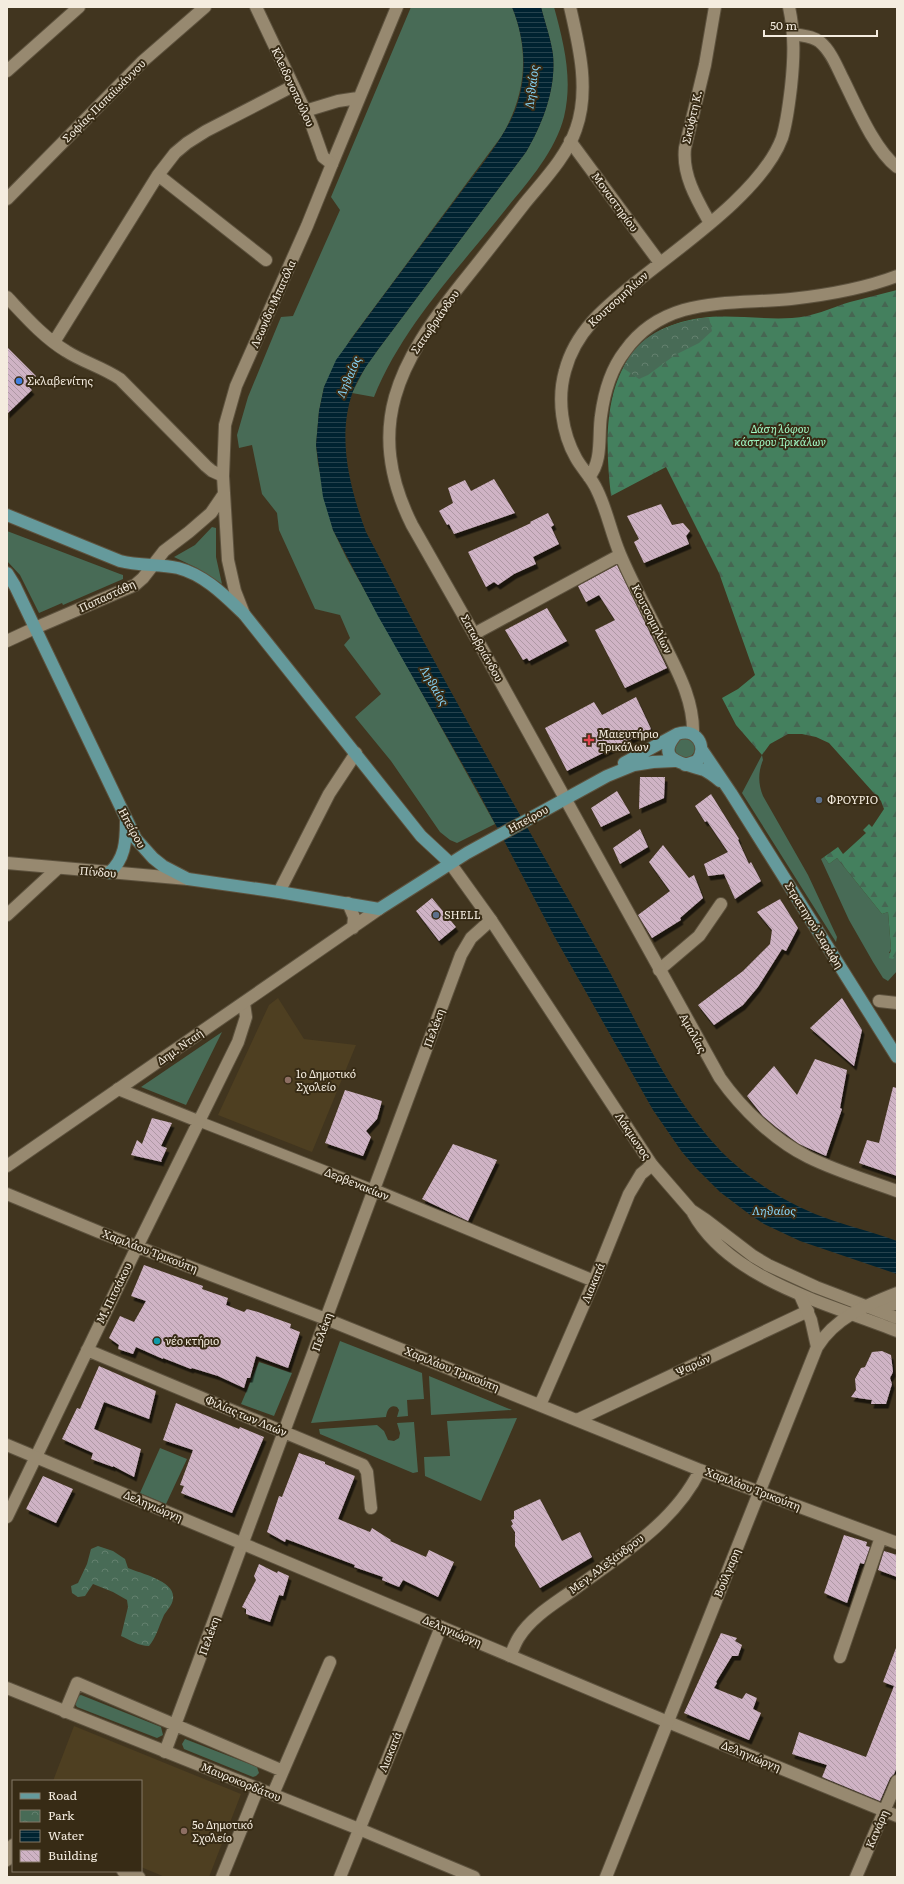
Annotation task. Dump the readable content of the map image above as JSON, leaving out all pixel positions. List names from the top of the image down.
{
  "streets": {
    "main road": ["Ηπείρου", "Στρατηγού Σαράφη"],
    "street": [
      "Κλειδονοπούλου",
      "Σοφίας Παπαϊωάννου",
      "Σκύφτη Κ.",
      "Μοναστηρίου",
      "Κουτσομηλίων",
      "Λεωνίδα Μπατόλα",
      "Σατωβριάνδου",
      "Παπαστάθη",
      "Πίνδου",
      "Πελέκη",
      "Αμαλίας",
      "Δημ. Νταή",
      "Λάκμωνος",
      "Δερβενακίων",
      "Χαριλάου Τρικούπη",
      "Λιακατά",
      "Μ. Πιτσάκου",
      "Ψαρών",
      "Φιλίας των Λαών",
      "Δεληγιώργη",
      "Μεγ. Αλεξάνδρου",
      "Βούλγαρη",
      "Μαυροκορδάτου",
      "Κανάρη"
    ]
  },
  "crossings": [
    ["Κλειδονοπούλου", "Λεωνίδα Μπατόλα"],
    ["Σκύφτη Κ.", "Κουτσομηλίων"],
    ["Μοναστηρίου", "Κουτσομηλίων"],
    ["Μοναστηρίου", "Σατωβριάνδου"],
    ["Κουτσομηλίων", "Ηπείρου"],
    ["Λεωνίδα Μπατόλα", "Παπαστάθη"],
    ["Σατωβριάνδου", "Ηπείρου"],
    ["Σατωβριάνδου", "Αμαλίας"],
    ["Παπαστάθη", "Ηπείρου"],
    ["Ηπείρου", "Πίνδου"],
    ["Ηπείρου", "Αμαλίας"],
    ["Ηπείρου", "Δημ. Νταή"],
    ["Ηπείρου", "Λάκμωνος"],
    ["Πελέκη", "Λάκμωνος"],
    ["Πελέκη", "Δερβενακίων"],
    ["Πελέκη", "Χαριλάου Τρικούπη"],
    ["Πελέκη", "Φιλίας των Λαών"],
    ["Πελέκη", "Δεληγιώργη"],
    ["Πελέκη", "Μαυροκορδάτου"],
    ["Δημ. Νταή", "Δερβενακίων"],
    ["Δημ. Νταή", "Μ. Πιτσάκου"],
    ["Λάκμωνος", "Λιακατά"],
    ["Λάκμωνος", "Βούλγαρη"],
    ["Δερβενακίων", "Λιακατά"],
    ["Δερβενακίων", "Μ. Πιτσάκου"],
    ["Χαριλάου Τρικούπη", "Λιακατά"],
    ["Χαριλάου Τρικούπη", "Μ. Πιτσάκου"],
    ["Χαριλάου Τρικούπη", "Ψαρών"],
    ["Χαριλάου Τρικούπη", "Μεγ. Αλεξάνδρου"],
    ["Χαριλάου Τρικούπη", "Βούλγαρη"],
    ["Λιακατά", "Δεληγιώργη"],
    ["Λιακατά", "Μαυροκορδάτου"],
    ["Μ. Πιτσάκου", "Φιλίας των Λαών"],
    ["Μ. Πιτσάκου", "Δεληγιώργη"],
    ["Δεληγιώργη", "Μεγ. Αλεξάνδρου"],
    ["Δεληγιώργη", "Βούλγαρη"],
    ["Δεληγιώργη", "Κανάρη"]
  ],
  "water": ["Ληθαίος"],
  "parks": ["Δάση λόφου κάστρου Τρικάλων"],
  "places": {
    "other": [
      "Σκλαβενίτης",
      "ΦΡΟΥΡΙΟ",
      "SHELL",
      "1ο Δημοτικό Σχολείο",
      "νέο κτήριο",
      "5ο Δημοτικό Σχολείο"
    ],
    "health": ["Μαιευτήριο Τρικάλων"]
  },
  "legend": [
    "Road",
    "Park",
    "Water",
    "Building"
  ],
  "scale_bar": "50 m"
}
